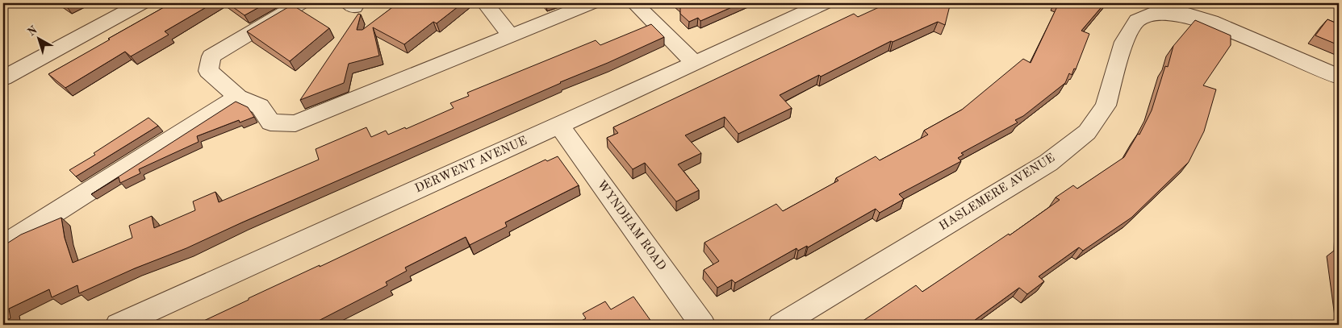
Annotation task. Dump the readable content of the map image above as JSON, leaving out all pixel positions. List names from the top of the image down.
{
  "streets": {
    "street": ["DERWENT AVENUE", "HASLEMERE AVENUE", "WYNDHAM ROAD"]
  },
  "crossings": [
    ["DERWENT AVENUE", "WYNDHAM ROAD"]
  ],
  "north": "top left"
}
